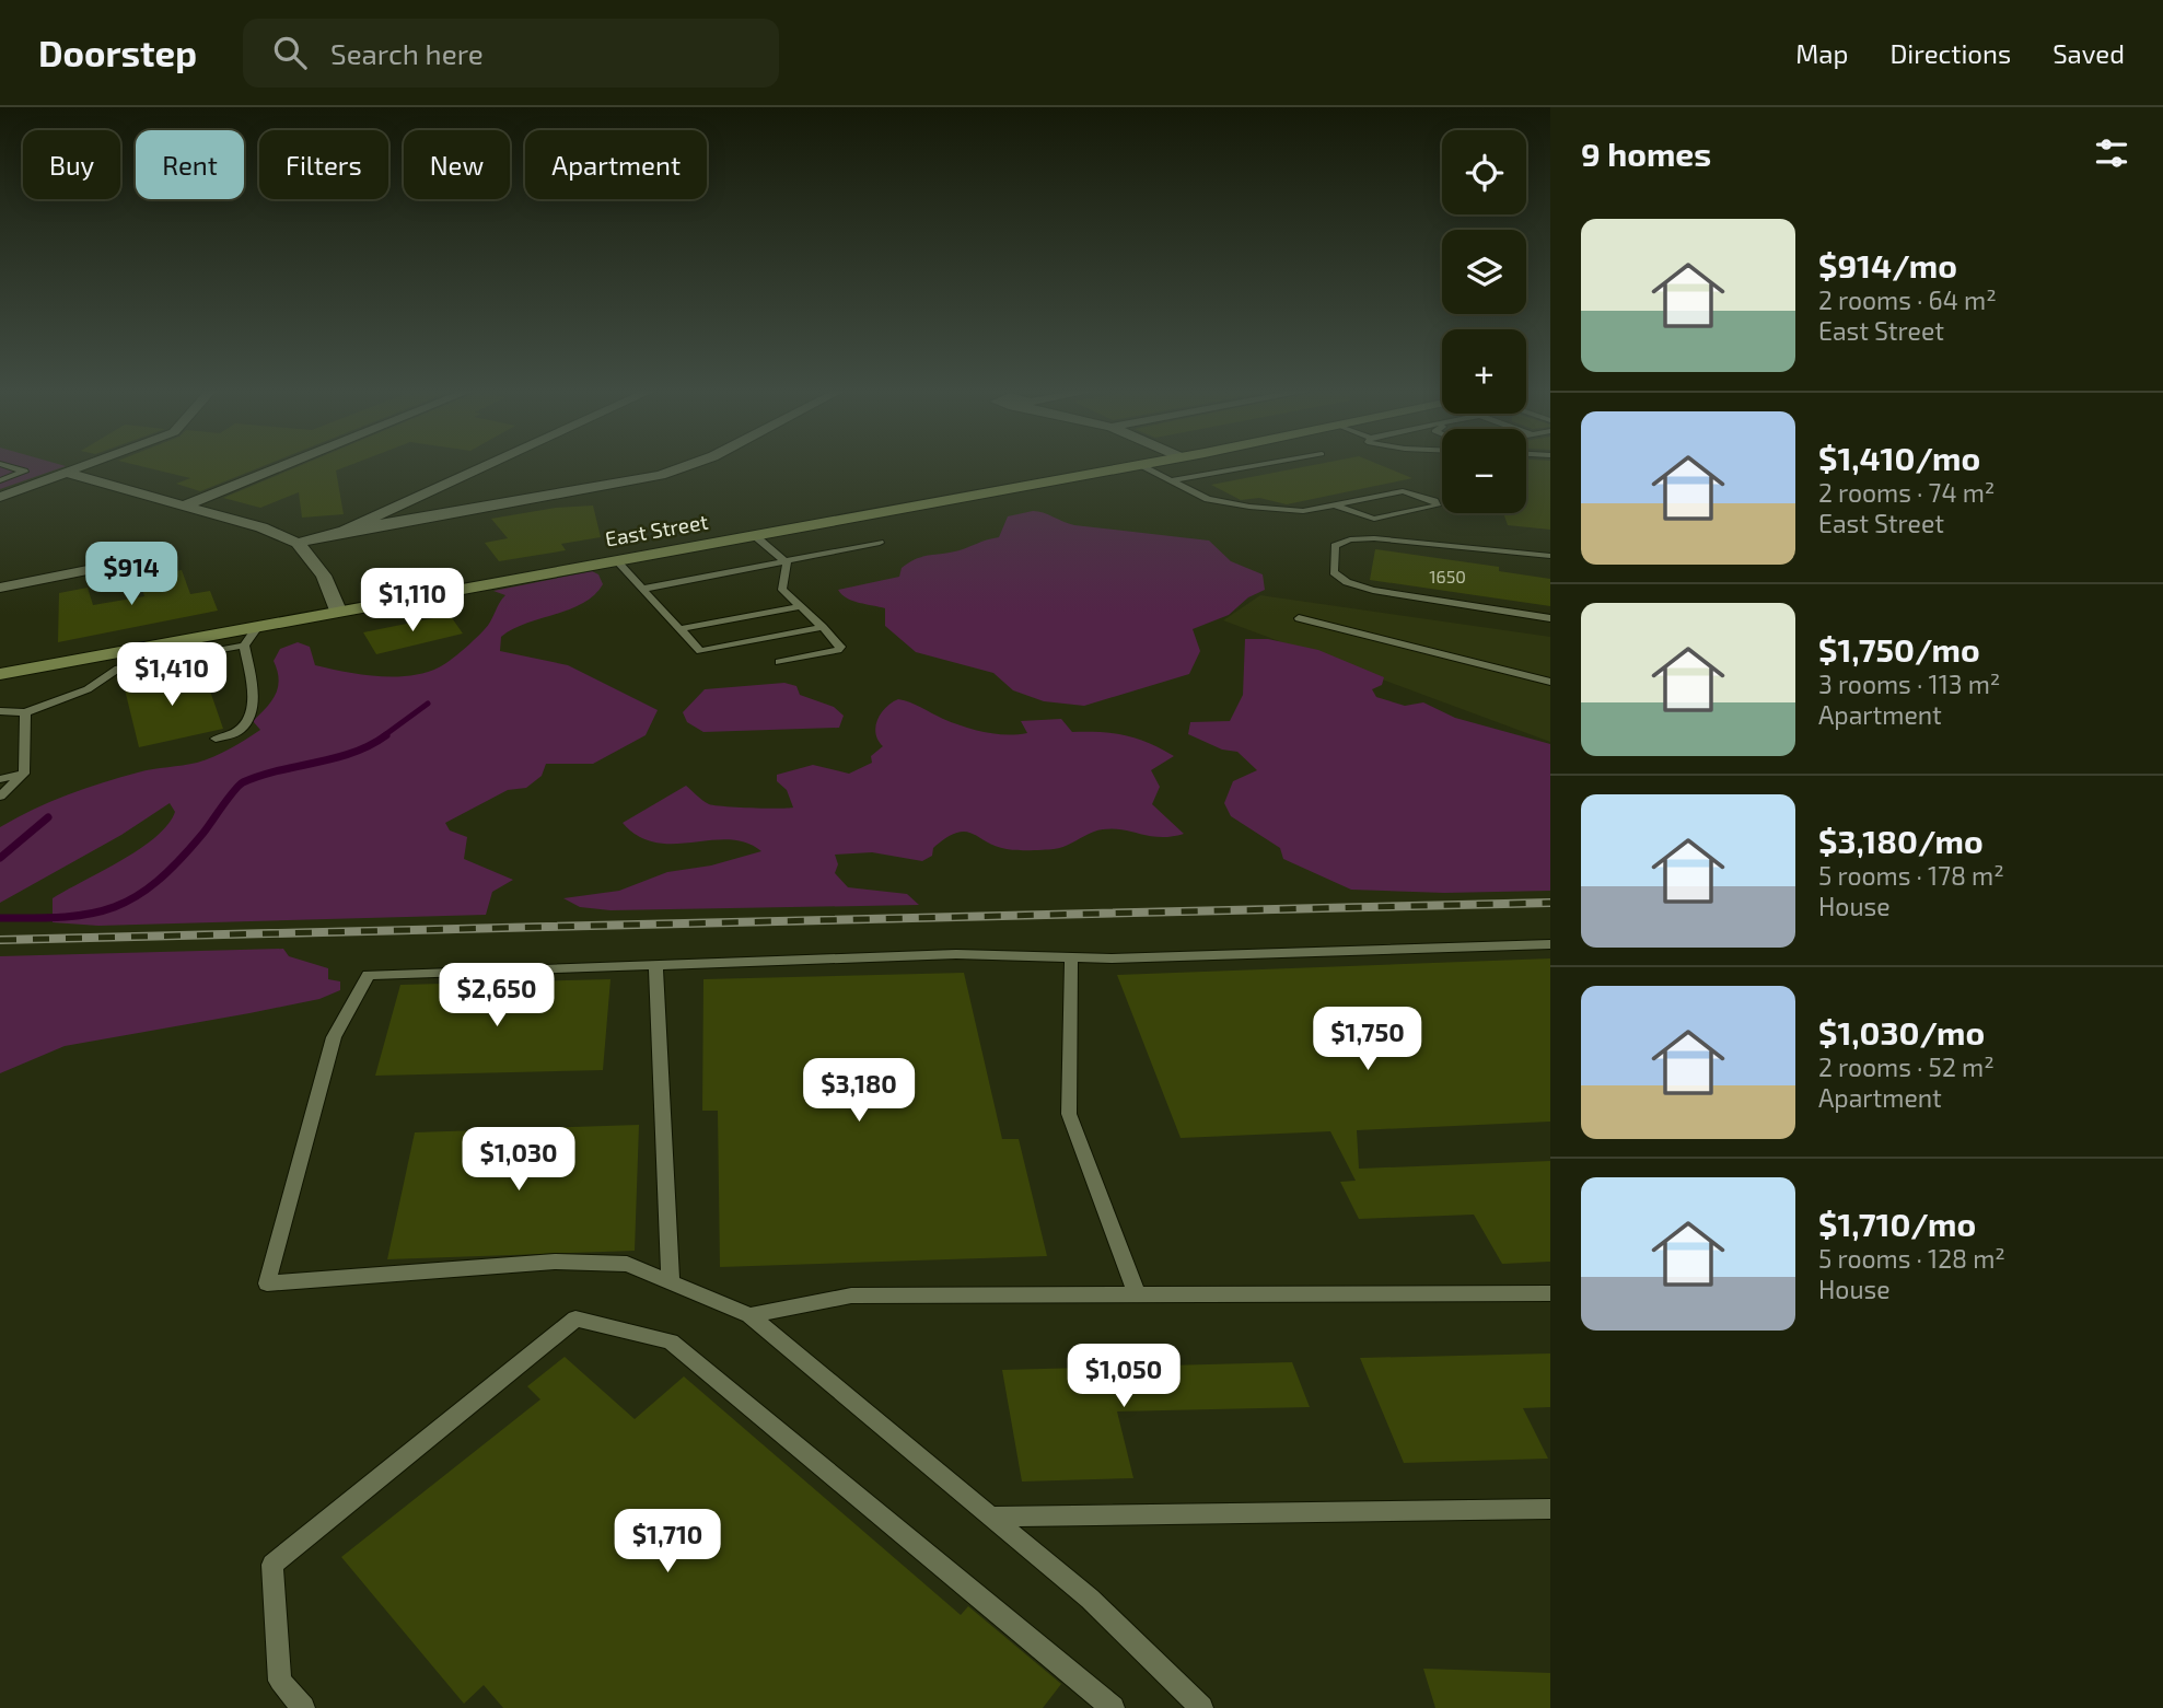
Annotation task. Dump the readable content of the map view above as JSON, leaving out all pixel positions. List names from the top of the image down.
{
  "streets": {
    "main road": ["East Street"]
  },
  "house_numbers": ["1650"],
  "page": {
    "header": "Doorstep",
    "search": "Search here",
    "nav": ["Map", "Directions", "Saved"],
    "heading": "9 homes",
    "map_buttons": ["+", "−"],
    "chip": [
      "Buy",
      "Rent",
      "Filters",
      "New",
      "Apartment"
    ],
    "list": [
      {
        "name": "$914/mo",
        "note": "2 rooms · 64 m² · East Street"
      },
      {
        "name": "$1,410/mo",
        "note": "2 rooms · 74 m² · East Street"
      },
      {
        "name": "$1,750/mo",
        "note": "3 rooms · 113 m² · Apartment"
      },
      {
        "name": "$3,180/mo",
        "note": "5 rooms · 178 m² · House"
      },
      {
        "name": "$1,030/mo",
        "note": "2 rooms · 52 m² · Apartment"
      },
      {
        "name": "$1,710/mo",
        "note": "5 rooms · 128 m² · House"
      }
    ],
    "price": [
      "$914",
      "$1,110",
      "$1,410",
      "$2,650",
      "$1,750",
      "$3,180",
      "$1,030",
      "$1,050",
      "$1,710"
    ]
  }
}
